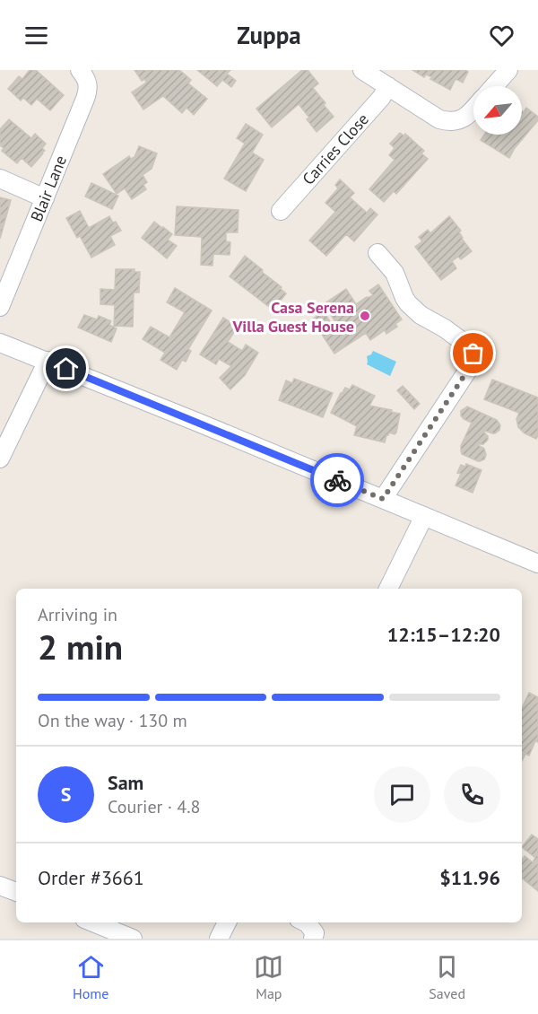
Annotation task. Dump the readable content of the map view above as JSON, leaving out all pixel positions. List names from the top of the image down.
{
  "streets": {
    "street": ["Carries Close", "Blair Lane"]
  },
  "places": ["Casa Serena Villa Guest House"],
  "north": "bottom left",
  "page": {
    "header": "Zuppa",
    "heading": ["2 min", "Arriving in", "12:15–12:20"],
    "panel": [
      "Sam",
      "Courier · 4.8",
      "Order #3661",
      "$11.96"
    ],
    "bar": "On the way · 130 m",
    "round": "S",
    "tabs": ["Home", "Map", "Saved"]
  }
}
